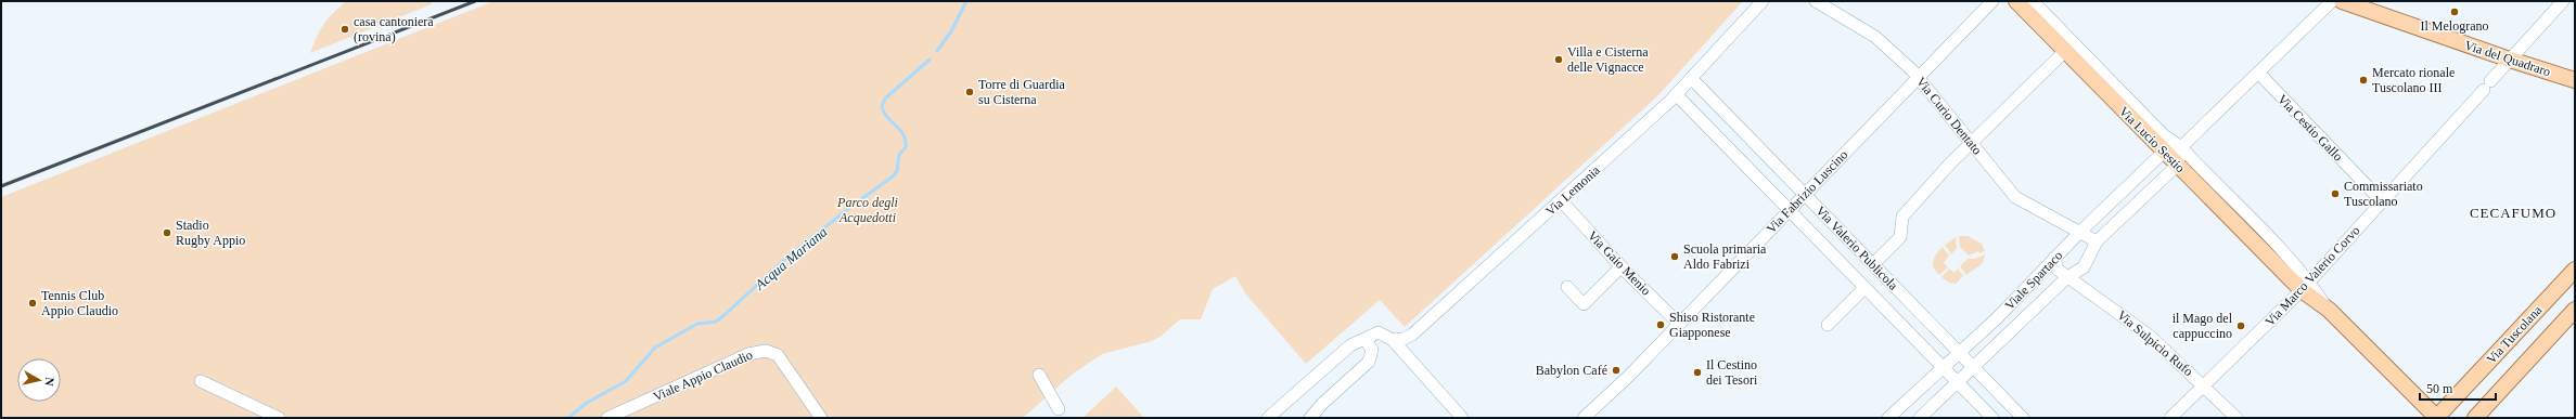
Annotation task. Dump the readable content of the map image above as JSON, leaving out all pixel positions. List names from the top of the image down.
{
  "streets": {
    "main road": ["Via del Quadraro", "Via Lucio Sestio", "Via Tuscolana"],
    "street": [
      "Via Curio Dentato",
      "Via Cestio Gallo",
      "Via Lemonia",
      "Via Fabrizio Luscino",
      "Via Valerio Publicola",
      "Via Gaio Menio",
      "Via Marco Valerio Corvo",
      "Viale Spartaco",
      "Via Sulpicio Rufo",
      "Viale Appio Claudio"
    ]
  },
  "crossings": [
    ["Via del Quadraro", "Via Marco Valerio Corvo"],
    ["Via Curio Dentato", "Via Fabrizio Luscino"],
    ["Via Curio Dentato", "Viale Spartaco"],
    ["Via Cestio Gallo", "Via Marco Valerio Corvo"],
    ["Via Lucio Sestio", "Via Marco Valerio Corvo"],
    ["Via Lucio Sestio", "Viale Spartaco"],
    ["Via Lucio Sestio", "Via Tuscolana"],
    ["Via Lemonia", "Via Valerio Publicola"],
    ["Via Lemonia", "Via Gaio Menio"],
    ["Via Fabrizio Luscino", "Via Valerio Publicola"],
    ["Via Fabrizio Luscino", "Via Gaio Menio"],
    ["Via Valerio Publicola", "Viale Spartaco"],
    ["Via Marco Valerio Corvo", "Via Sulpicio Rufo"],
    ["Viale Spartaco", "Via Sulpicio Rufo"]
  ],
  "districts": ["CECAFUMO"],
  "water": ["Acqua Mariana"],
  "parks": ["Parco degli Acquedotti"],
  "places": [
    "Il Melograno",
    "casa cantoniera (rovina)",
    "Villa e Cisterna delle Vignacce",
    "Mercato rionale Tuscolano III",
    "Torre di Guardia su Cisterna",
    "Commissariato Tuscolano",
    "Stadio Rugby Appio",
    "Scuola primaria Aldo Fabrizi",
    "Tennis Club Appio Claudio",
    "Shiso Ristorante Giapponese",
    "il Mago del cappuccino",
    "Babylon Café",
    "Il Cestino dei Tesori"
  ],
  "scale_bar": "50 m",
  "north": "right"
}
